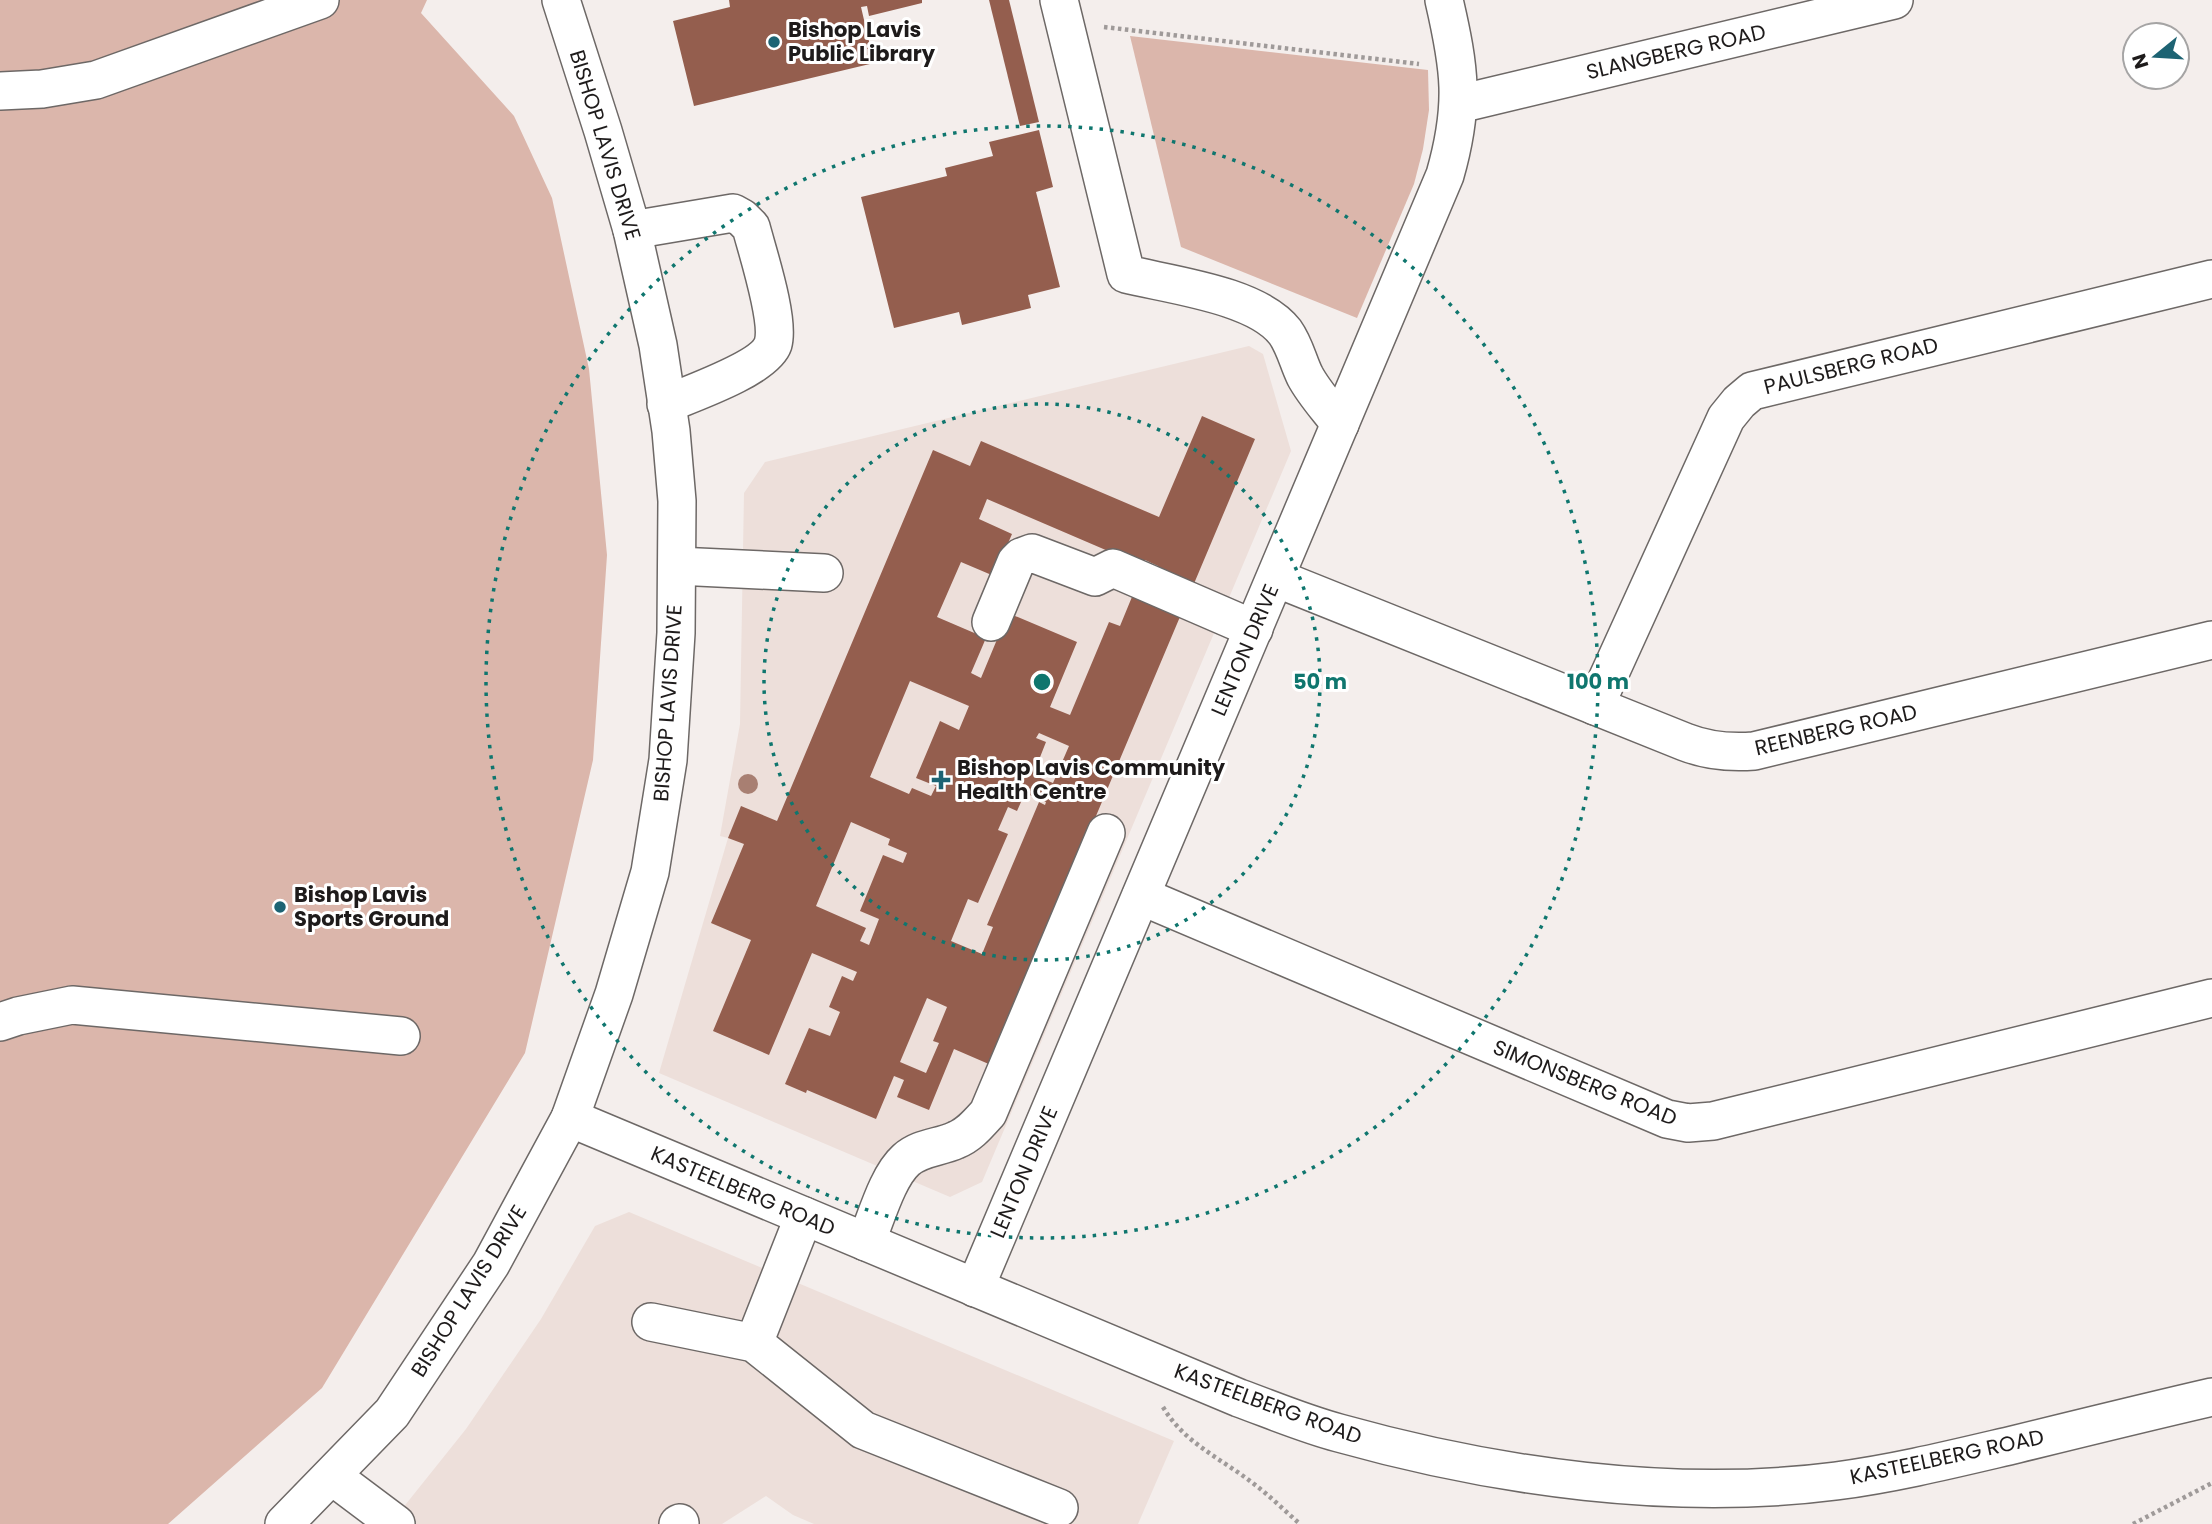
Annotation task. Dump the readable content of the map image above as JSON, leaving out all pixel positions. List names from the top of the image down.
{
  "streets": {
    "street": [
      "SLANGBERG ROAD",
      "BISHOP LAVIS DRIVE",
      "PAULSBERG ROAD",
      "LENTON DRIVE",
      "REENBERG ROAD",
      "SIMONSBERG ROAD",
      "KASTEELBERG ROAD"
    ]
  },
  "crossings": [
    ["SLANGBERG ROAD", "LENTON DRIVE"],
    ["BISHOP LAVIS DRIVE", "KASTEELBERG ROAD"],
    ["PAULSBERG ROAD", "REENBERG ROAD"],
    ["LENTON DRIVE", "REENBERG ROAD"],
    ["LENTON DRIVE", "SIMONSBERG ROAD"],
    ["LENTON DRIVE", "KASTEELBERG ROAD"]
  ],
  "places": {
    "other": ["Bishop Lavis Public Library", "Bishop Lavis Sports Ground"],
    "health": ["Bishop Lavis Community Health Centre"]
  },
  "north": "left",
  "rings": ["50 m", "100 m"]
}
